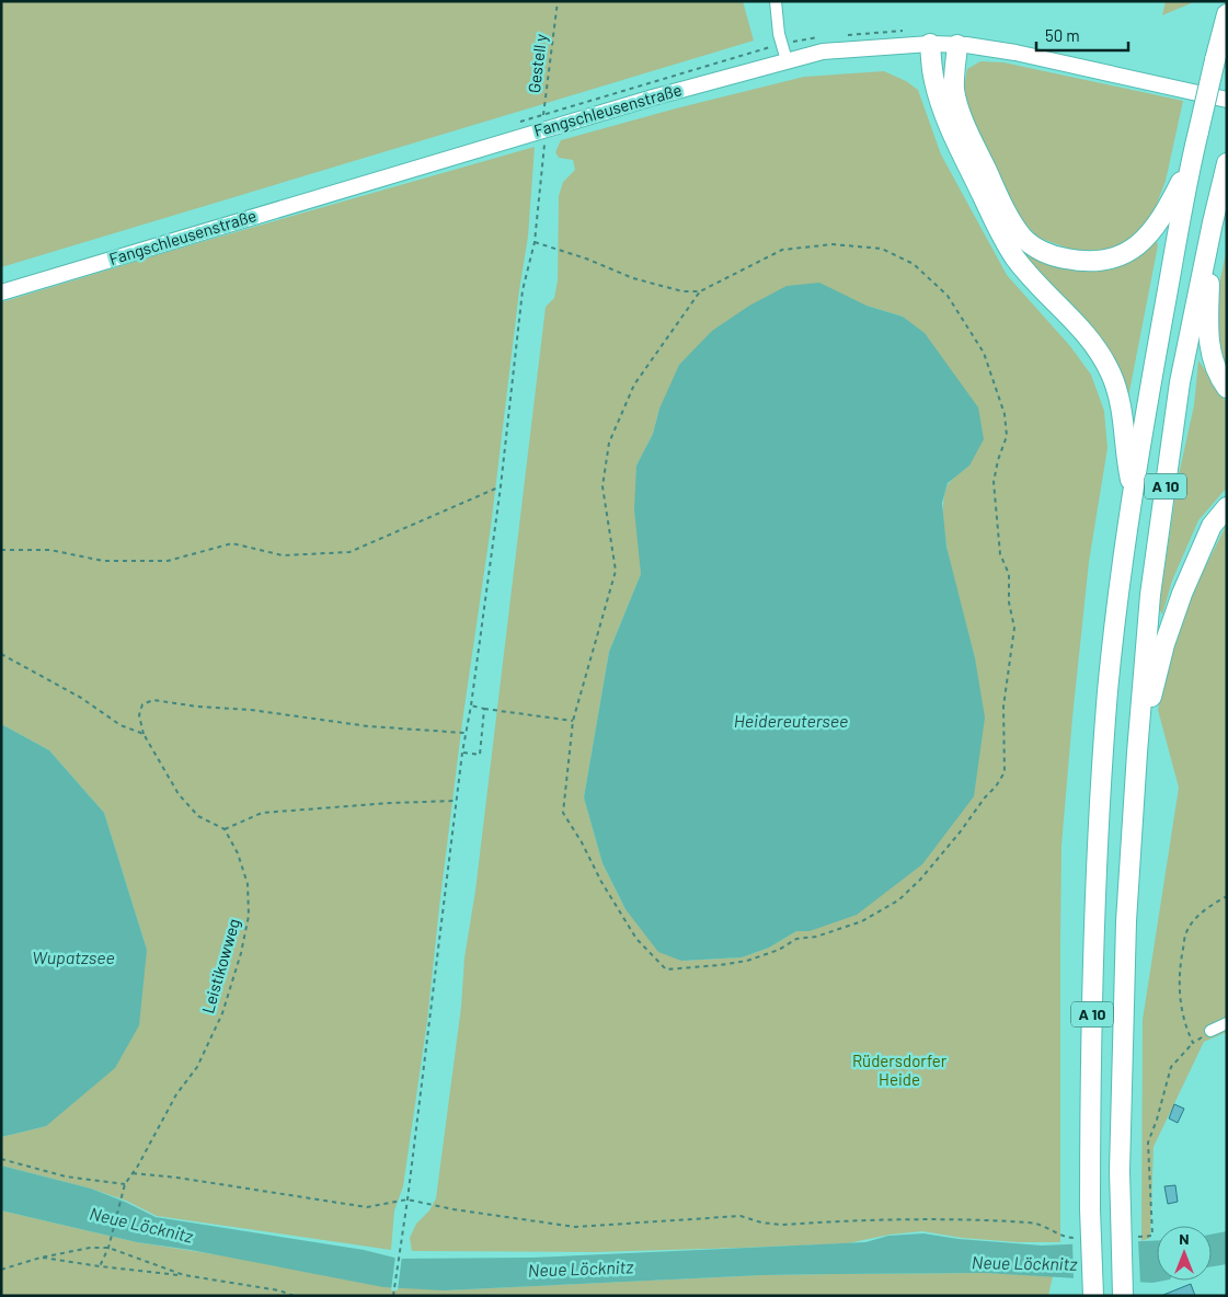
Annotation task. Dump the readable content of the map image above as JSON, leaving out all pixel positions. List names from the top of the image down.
{
  "streets": {
    "highway": ["A 10"],
    "main road": ["Fangschleusenstraße"],
    "path": ["Gestell y", "Leistikowweg"]
  },
  "crossings": [
    ["Gestell y", "Fangschleusenstraße"]
  ],
  "water": ["Heidereutersee", "Wupatzsee", "Neue Löcknitz"],
  "parks": ["Rüdersdorfer Heide"],
  "scale_bar": "50 m",
  "north": "top"
}
